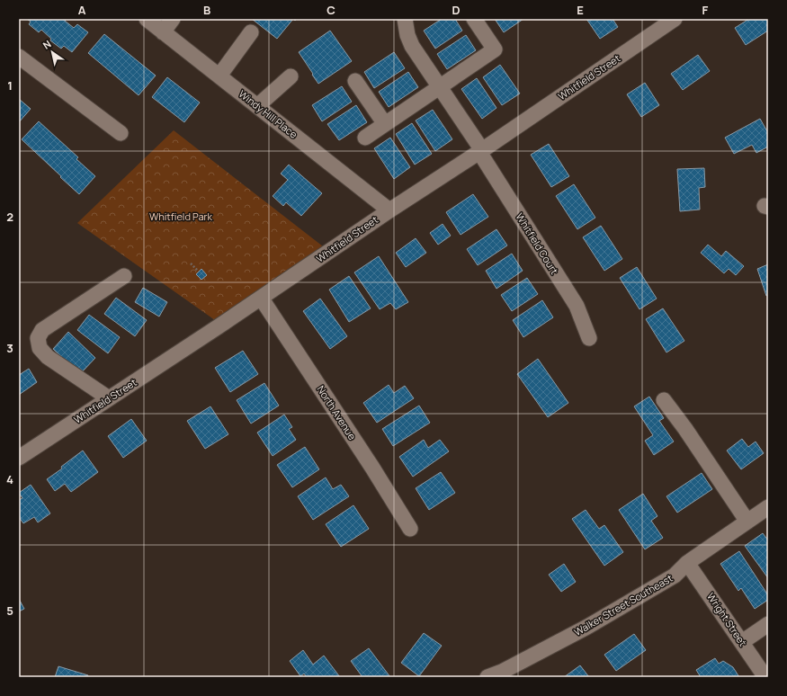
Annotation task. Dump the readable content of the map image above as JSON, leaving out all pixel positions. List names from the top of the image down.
{
  "streets": {
    "street": [
      "Whitfield Street",
      "Windy Hill Place",
      "Whitfield Court",
      "North Avenue",
      "Walker Street Southeast",
      "Wright Street"
    ]
  },
  "crossings": [
    ["Whitfield Street", "Windy Hill Place"],
    ["Whitfield Street", "Whitfield Court"],
    ["Whitfield Street", "North Avenue"],
    ["Walker Street Southeast", "Wright Street"]
  ],
  "parks": ["Whitfield Park"],
  "north": "top left",
  "grid": {
    "columns": [
      "A",
      "B",
      "C",
      "D",
      "E",
      "F"
    ],
    "rows": [
      "1",
      "2",
      "3",
      "4",
      "5"
    ]
  }
}
